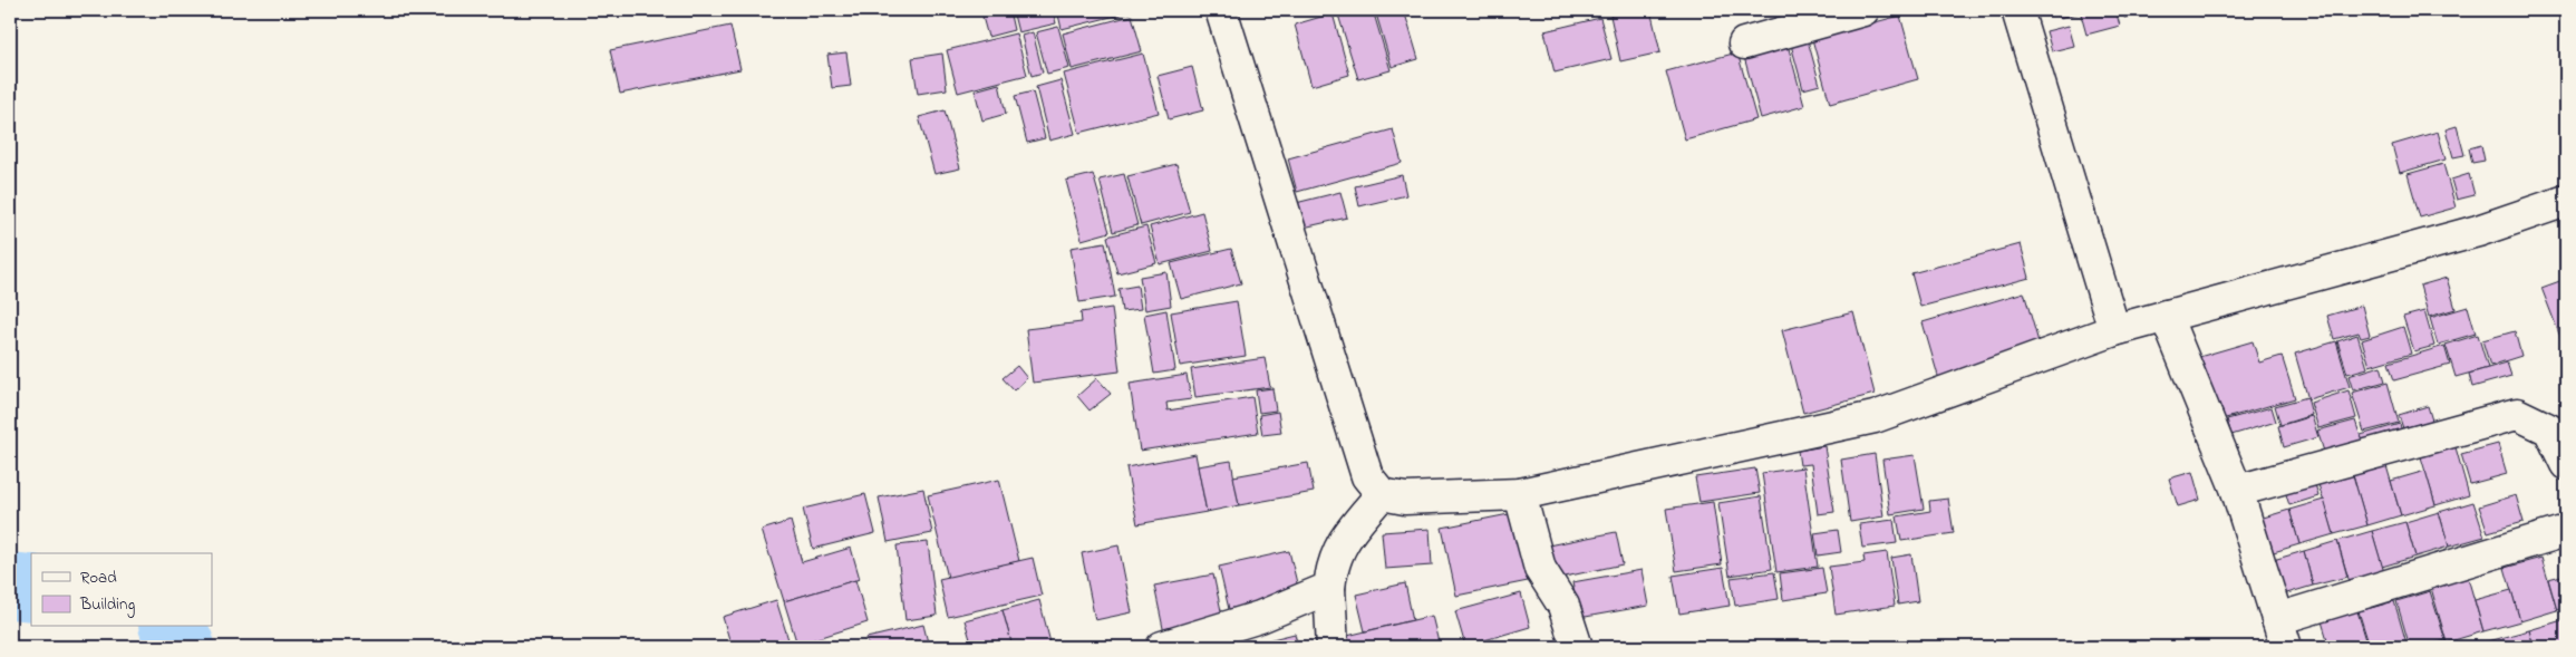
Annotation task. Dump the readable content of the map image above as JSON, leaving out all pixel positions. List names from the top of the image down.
{
  "legend": ["Road", "Building"]
}
